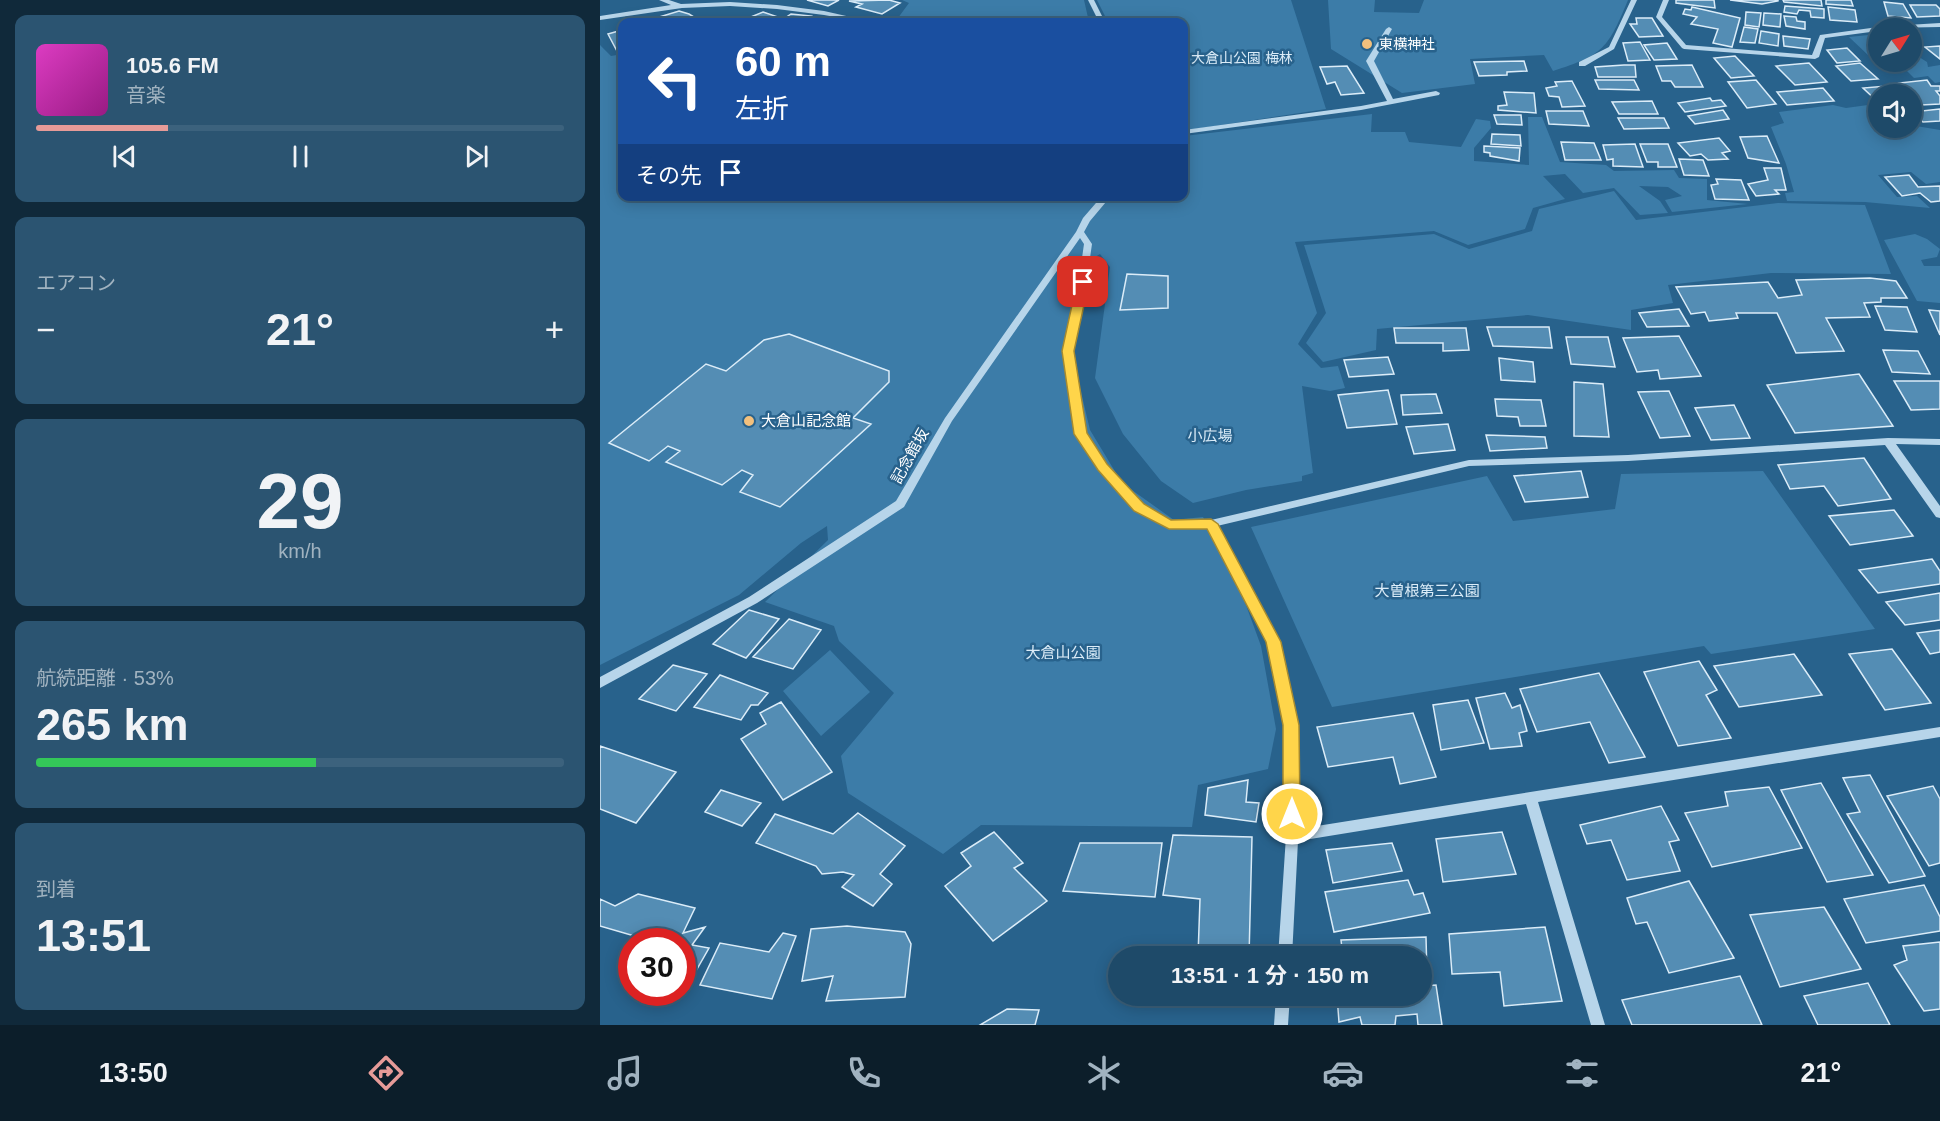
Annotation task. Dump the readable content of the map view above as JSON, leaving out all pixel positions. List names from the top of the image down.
{
  "streets": {
    "street": ["記念館坂"]
  },
  "parks": [
    "大倉山公園 梅林",
    "小広場",
    "大曽根第三公園",
    "大倉山公園"
  ],
  "places": ["東横神社", "大倉山記念館"],
  "north": "top right",
  "page": {
    "turn": ["60 m", "左折"],
    "song": ["105.6 FM", "音楽"],
    "then": "その先",
    "tile": [
      "エアコン",
      ["29", "km/h"],
      ["航続距離 · 53%", "265 km"],
      ["到着", "13:51"]
    ],
    "heat": ["−", "21°", "+"],
    "limit": "30",
    "trip": "13:51 · 1 分 · 150 m",
    "tabs": ["13:50", "21°"]
  }
}
